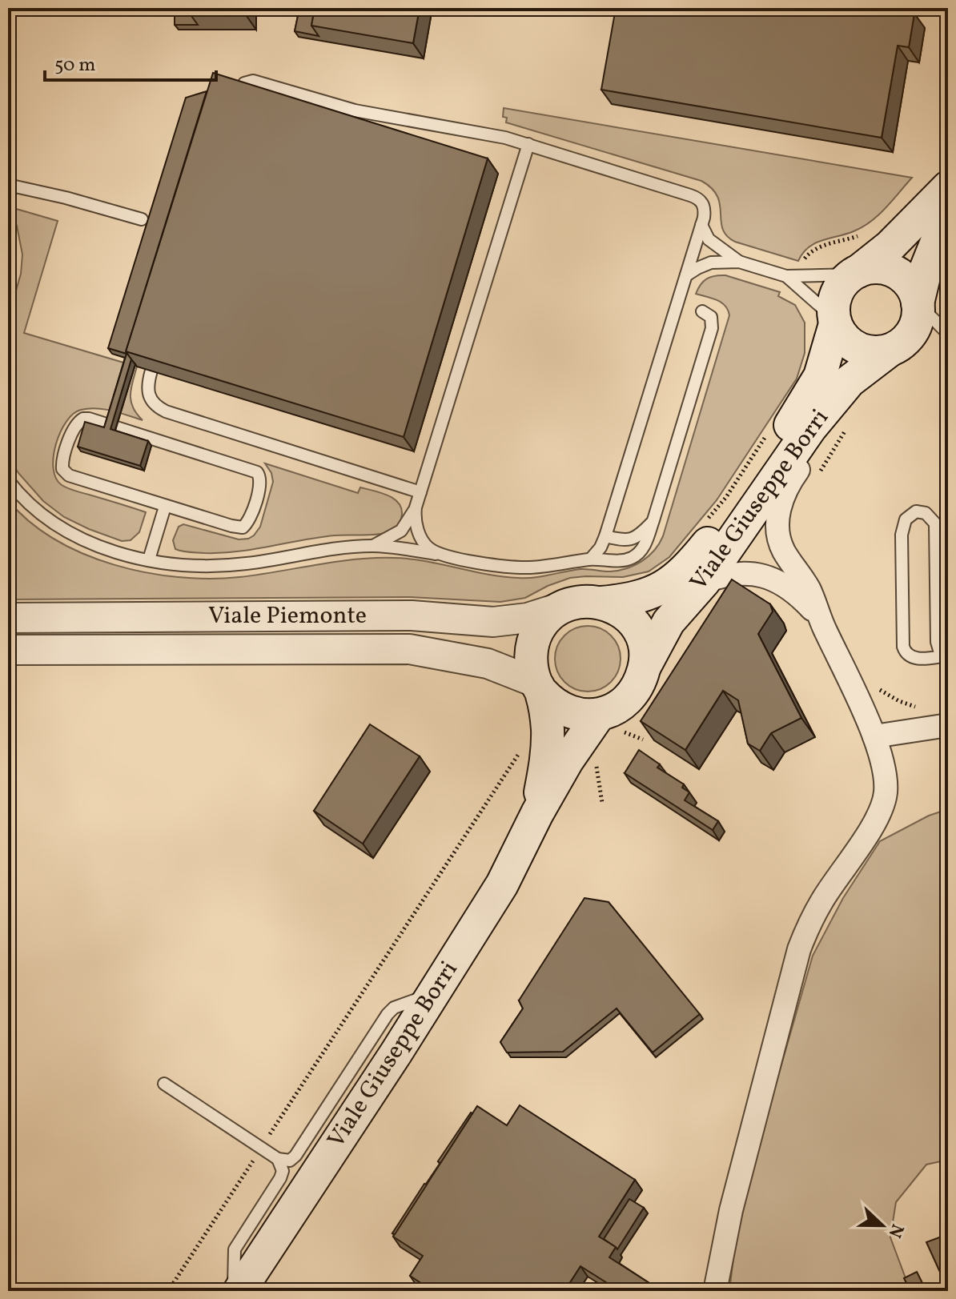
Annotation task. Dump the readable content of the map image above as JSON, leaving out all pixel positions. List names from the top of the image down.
{
  "streets": {
    "main road": ["Viale Giuseppe Borri"],
    "street": ["Viale Piemonte"]
  },
  "crossings": [
    ["Viale Giuseppe Borri", "Viale Piemonte"]
  ],
  "scale_bar": "50 m",
  "north": "right"
}
